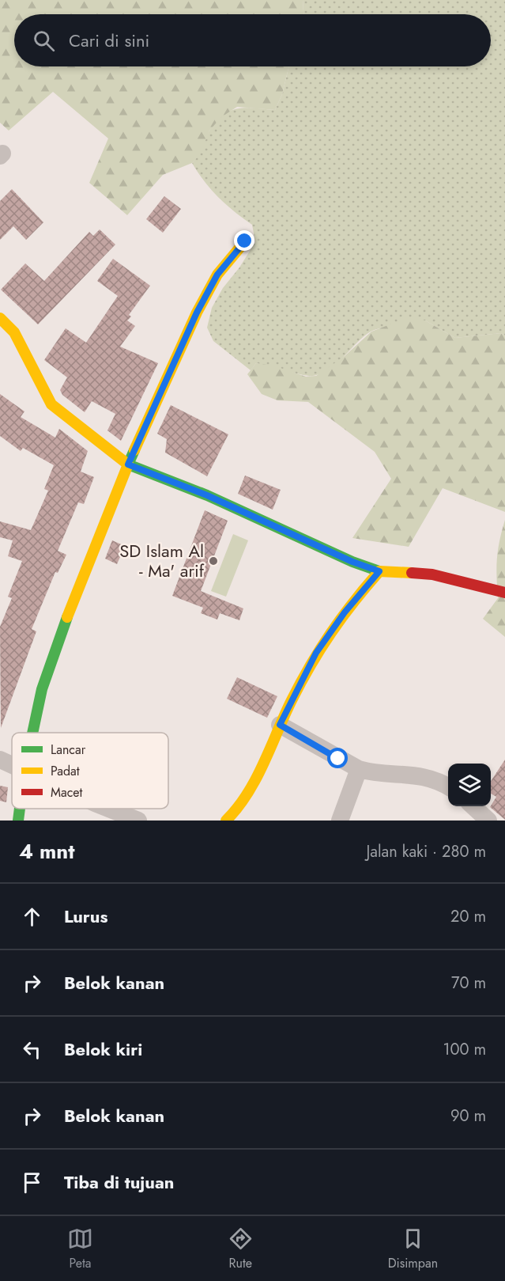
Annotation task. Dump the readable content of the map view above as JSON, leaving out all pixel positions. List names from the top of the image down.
{
  "places": ["SD Islam Al - Ma' arif"],
  "legend": ["Lancar", "Padat", "Macet"],
  "page": {
    "search": "Cari di sini",
    "heading": ["4 mnt", "Jalan kaki · 280 m"],
    "list": [
      ["Lurus", "20 m"],
      ["Belok kanan", "70 m"],
      ["Belok kiri", "100 m"],
      ["Belok kanan", "90 m"],
      "Tiba di tujuan"
    ],
    "nav": ["Peta", "Rute", "Disimpan"]
  }
}
